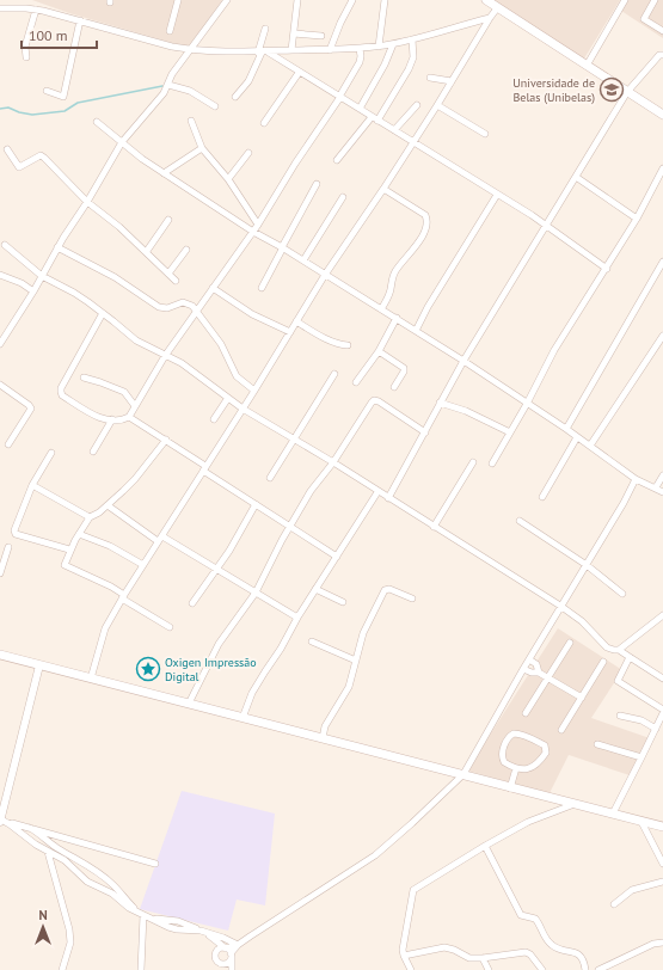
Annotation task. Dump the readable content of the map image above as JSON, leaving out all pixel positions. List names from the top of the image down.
{
  "places": {
    "school or university": ["Universidade de Belas (Unibelas)"],
    "place": ["Oxigen Impressão Digital"]
  },
  "scale_bar": "100 m",
  "north": "top"
}
